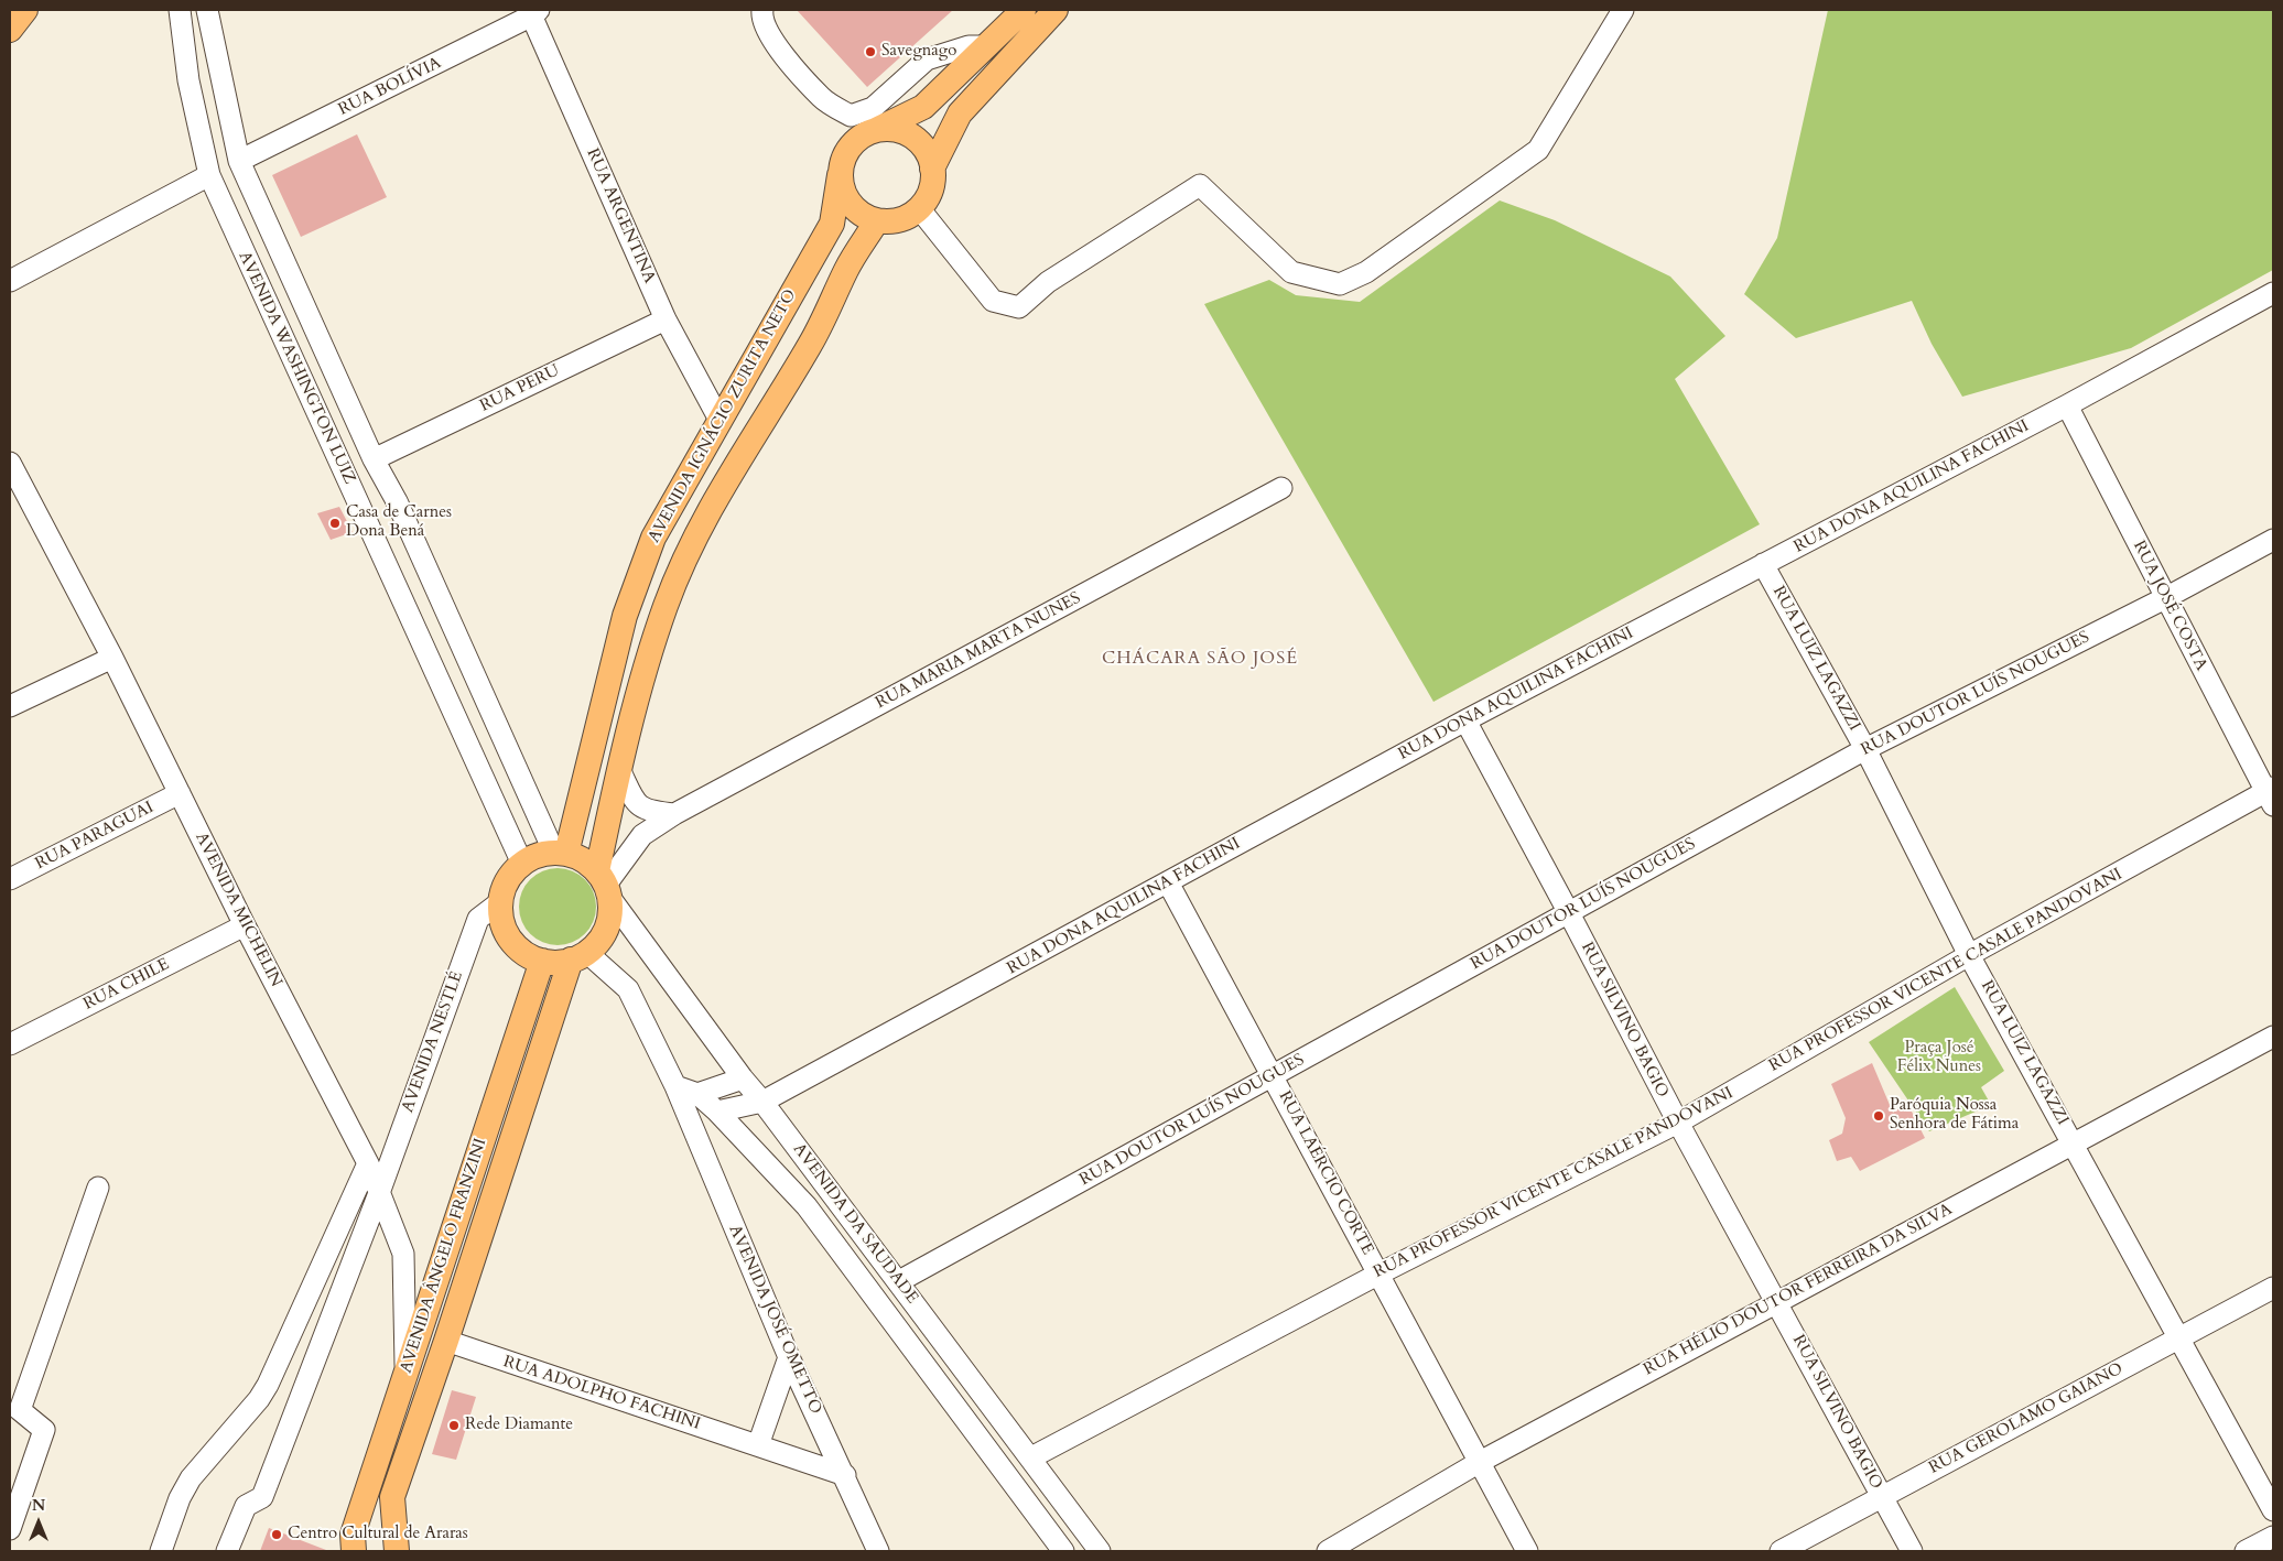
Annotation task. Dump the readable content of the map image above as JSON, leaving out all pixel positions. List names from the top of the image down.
{
  "streets": {
    "main road": ["AVENIDA IGNÁCIO ZURITA NETO", "AVENIDA ÂNGELO FRANZINI"],
    "street": [
      "RUA BOLÍVIA",
      "RUA ARGENTINA",
      "AVENIDA WASHINGTON LUIZ",
      "RUA PERU",
      "RUA DONA AQUILINA FACHINI",
      "RUA JOSÉ COSTA",
      "RUA MARIA MARTA NUNES",
      "RUA LUIZ LAGAZZI",
      "RUA DOUTOR LUÍS NOUGUES",
      "RUA PARAGUAI",
      "AVENIDA MICHELIN",
      "RUA PROFESSOR VICENTE CASALE PANDOVANI",
      "RUA CHILE",
      "RUA SILVINO BAGIO",
      "AVENIDA NESTLÉ",
      "RUA LAÉRCIO CORTE",
      "AVENIDA DA SAUDADE",
      "RUA HÉLIO DOUTOR FERREIRA DA SILVA",
      "AVENIDA JOSÉ OMETTO",
      "RUA ADOLPHO FACHINI",
      "RUA GEROLAMO GAIANO"
    ]
  },
  "crossings": [
    ["RUA BOLÍVIA", "RUA ARGENTINA"],
    ["RUA BOLÍVIA", "AVENIDA WASHINGTON LUIZ"],
    ["RUA ARGENTINA", "RUA PERU"],
    ["RUA ARGENTINA", "AVENIDA IGNÁCIO ZURITA NETO"],
    ["AVENIDA WASHINGTON LUIZ", "RUA PERU"],
    ["AVENIDA WASHINGTON LUIZ", "AVENIDA IGNÁCIO ZURITA NETO"],
    ["AVENIDA WASHINGTON LUIZ", "RUA MARIA MARTA NUNES"],
    ["AVENIDA WASHINGTON LUIZ", "AVENIDA NESTLÉ"],
    ["AVENIDA WASHINGTON LUIZ", "AVENIDA DA SAUDADE"],
    ["AVENIDA WASHINGTON LUIZ", "AVENIDA ÂNGELO FRANZINI"],
    ["AVENIDA IGNÁCIO ZURITA NETO", "RUA MARIA MARTA NUNES"],
    ["AVENIDA IGNÁCIO ZURITA NETO", "AVENIDA NESTLÉ"],
    ["AVENIDA IGNÁCIO ZURITA NETO", "AVENIDA DA SAUDADE"],
    ["AVENIDA IGNÁCIO ZURITA NETO", "AVENIDA ÂNGELO FRANZINI"],
    ["RUA DONA AQUILINA FACHINI", "RUA JOSÉ COSTA"],
    ["RUA DONA AQUILINA FACHINI", "RUA LUIZ LAGAZZI"],
    ["RUA DONA AQUILINA FACHINI", "RUA SILVINO BAGIO"],
    ["RUA DONA AQUILINA FACHINI", "RUA LAÉRCIO CORTE"],
    ["RUA DONA AQUILINA FACHINI", "AVENIDA DA SAUDADE"],
    ["RUA JOSÉ COSTA", "RUA DOUTOR LUÍS NOUGUES"],
    ["RUA JOSÉ COSTA", "RUA PROFESSOR VICENTE CASALE PANDOVANI"],
    ["RUA MARIA MARTA NUNES", "AVENIDA NESTLÉ"],
    ["RUA MARIA MARTA NUNES", "AVENIDA DA SAUDADE"],
    ["RUA MARIA MARTA NUNES", "AVENIDA ÂNGELO FRANZINI"],
    ["RUA LUIZ LAGAZZI", "RUA DOUTOR LUÍS NOUGUES"],
    ["RUA LUIZ LAGAZZI", "RUA PROFESSOR VICENTE CASALE PANDOVANI"],
    ["RUA LUIZ LAGAZZI", "RUA HÉLIO DOUTOR FERREIRA DA SILVA"],
    ["RUA LUIZ LAGAZZI", "RUA GEROLAMO GAIANO"],
    ["RUA DOUTOR LUÍS NOUGUES", "RUA SILVINO BAGIO"],
    ["RUA DOUTOR LUÍS NOUGUES", "RUA LAÉRCIO CORTE"],
    ["RUA DOUTOR LUÍS NOUGUES", "AVENIDA DA SAUDADE"],
    ["RUA PARAGUAI", "AVENIDA MICHELIN"],
    ["AVENIDA MICHELIN", "RUA CHILE"],
    ["AVENIDA MICHELIN", "AVENIDA NESTLÉ"],
    ["AVENIDA MICHELIN", "AVENIDA ÂNGELO FRANZINI"],
    ["RUA PROFESSOR VICENTE CASALE PANDOVANI", "RUA SILVINO BAGIO"],
    ["RUA PROFESSOR VICENTE CASALE PANDOVANI", "RUA LAÉRCIO CORTE"],
    ["RUA PROFESSOR VICENTE CASALE PANDOVANI", "AVENIDA DA SAUDADE"],
    ["RUA SILVINO BAGIO", "RUA HÉLIO DOUTOR FERREIRA DA SILVA"],
    ["RUA SILVINO BAGIO", "RUA GEROLAMO GAIANO"],
    ["AVENIDA NESTLÉ", "AVENIDA DA SAUDADE"],
    ["AVENIDA NESTLÉ", "AVENIDA ÂNGELO FRANZINI"],
    ["RUA LAÉRCIO CORTE", "RUA HÉLIO DOUTOR FERREIRA DA SILVA"],
    ["AVENIDA DA SAUDADE", "AVENIDA ÂNGELO FRANZINI"],
    ["AVENIDA DA SAUDADE", "AVENIDA JOSÉ OMETTO"],
    ["AVENIDA ÂNGELO FRANZINI", "RUA ADOLPHO FACHINI"],
    ["AVENIDA JOSÉ OMETTO", "RUA ADOLPHO FACHINI"]
  ],
  "districts": ["CHÁCARA SÃO JOSÉ"],
  "parks": ["Praça José Félix Nunes"],
  "places": [
    "Savegnago",
    "Casa de Carnes Dona Bená",
    "Paróquia Nossa Senhora de Fátima",
    "Rede Diamante",
    "Centro Cultural de Araras"
  ],
  "north": "top"
}
